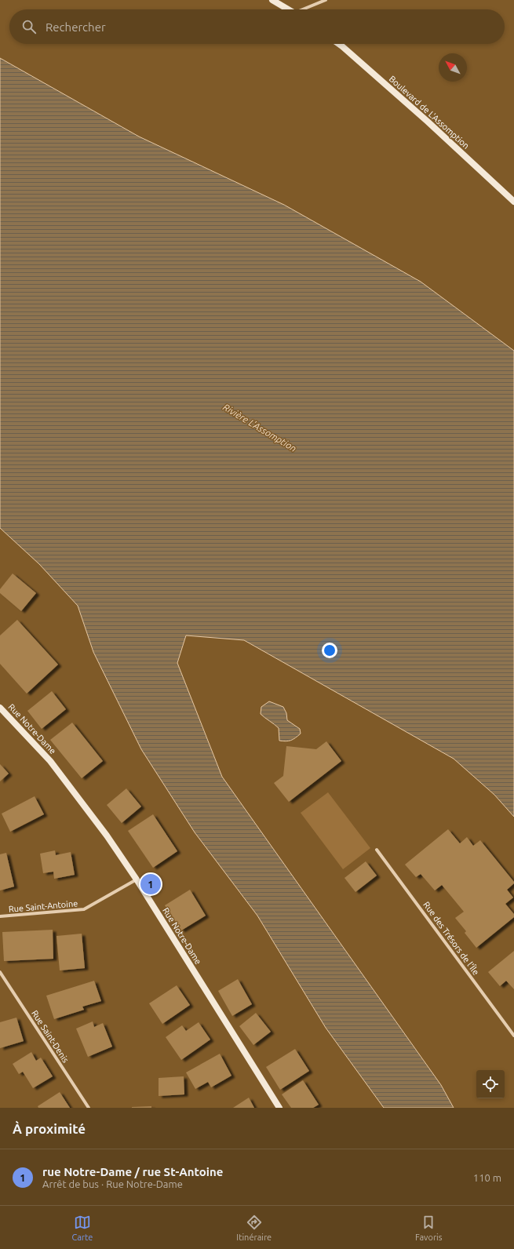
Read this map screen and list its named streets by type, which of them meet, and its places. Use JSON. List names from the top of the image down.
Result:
{
  "streets": {
    "main road": ["Boulevard de L'Assomption", "Rue Notre-Dame"],
    "street": ["Rue Saint-Antoine", "Rue des Trésors de l'Île", "Rue Saint-Denis"]
  },
  "crossings": [
    ["Rue Notre-Dame", "Rue Saint-Antoine"]
  ],
  "water": ["Rivière L'Assomption"],
  "north": "top left",
  "page": {
    "search": "Rechercher",
    "pins": "1",
    "heading": "À proximité",
    "list": [
      {
        "mark": "1",
        "name": "rue Notre-Dame / rue St-Antoine",
        "note": "Arrêt de bus · Rue Notre-Dame",
        "value": "110 m"
      }
    ],
    "nav": ["Carte", "Itinéraire", "Favoris"]
  }
}
